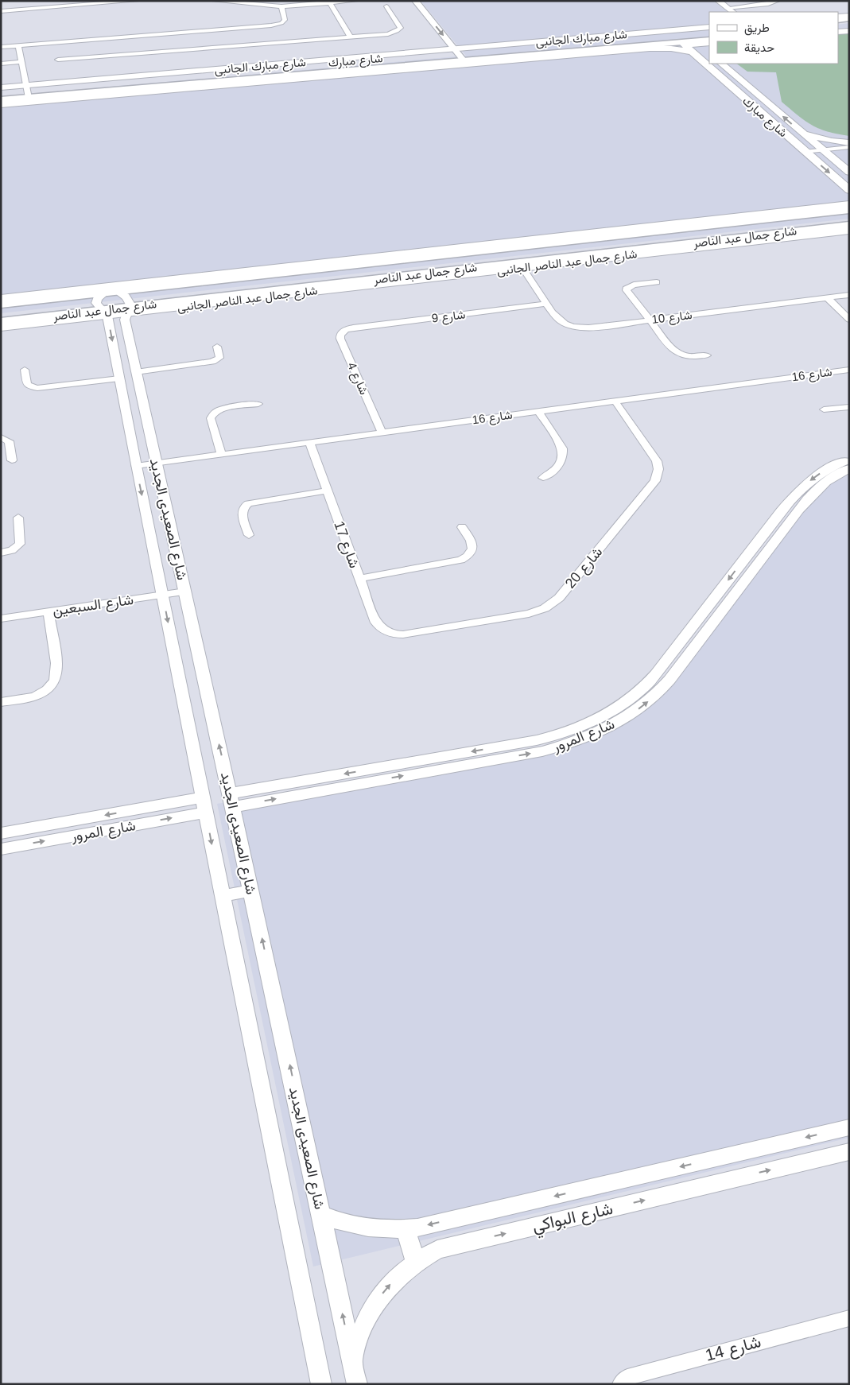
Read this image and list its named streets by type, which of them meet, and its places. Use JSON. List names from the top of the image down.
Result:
{
  "streets": {
    "main road": [
      "شارع مبارك الجانبى",
      "شارع مبارك",
      "شارع جمال عبد الناصر",
      "شارع جمال عبد الناصر الجانبى"
    ],
    "street": [
      "شارع 9",
      "شارع 10",
      "شارع 16",
      "شارع 4",
      "شارع الصعيدى الجديد",
      "شارع 17",
      "شارع 20",
      "شارع السبعين",
      "شارع المرور",
      "شارع البواكي",
      "شارع 14"
    ]
  },
  "crossings": [
    ["شارع مبارك الجانبى", "شارع مبارك"],
    ["شارع جمال عبد الناصر", "شارع جمال عبد الناصر الجانبى"],
    ["شارع جمال عبد الناصر", "شارع الصعيدى الجديد"],
    ["شارع جمال عبد الناصر الجانبى", "شارع 10"],
    ["شارع جمال عبد الناصر الجانبى", "شارع الصعيدى الجديد"],
    ["شارع 9", "شارع 10"],
    ["شارع 9", "شارع 4"],
    ["شارع 16", "شارع 4"],
    ["شارع 16", "شارع الصعيدى الجديد"],
    ["شارع 16", "شارع 17"],
    ["شارع 16", "شارع 20"],
    ["شارع الصعيدى الجديد", "شارع السبعين"],
    ["شارع الصعيدى الجديد", "شارع المرور"],
    ["شارع الصعيدى الجديد", "شارع البواكي"],
    ["شارع 17", "شارع 20"]
  ],
  "legend": ["طريق", "حديقة"]
}
